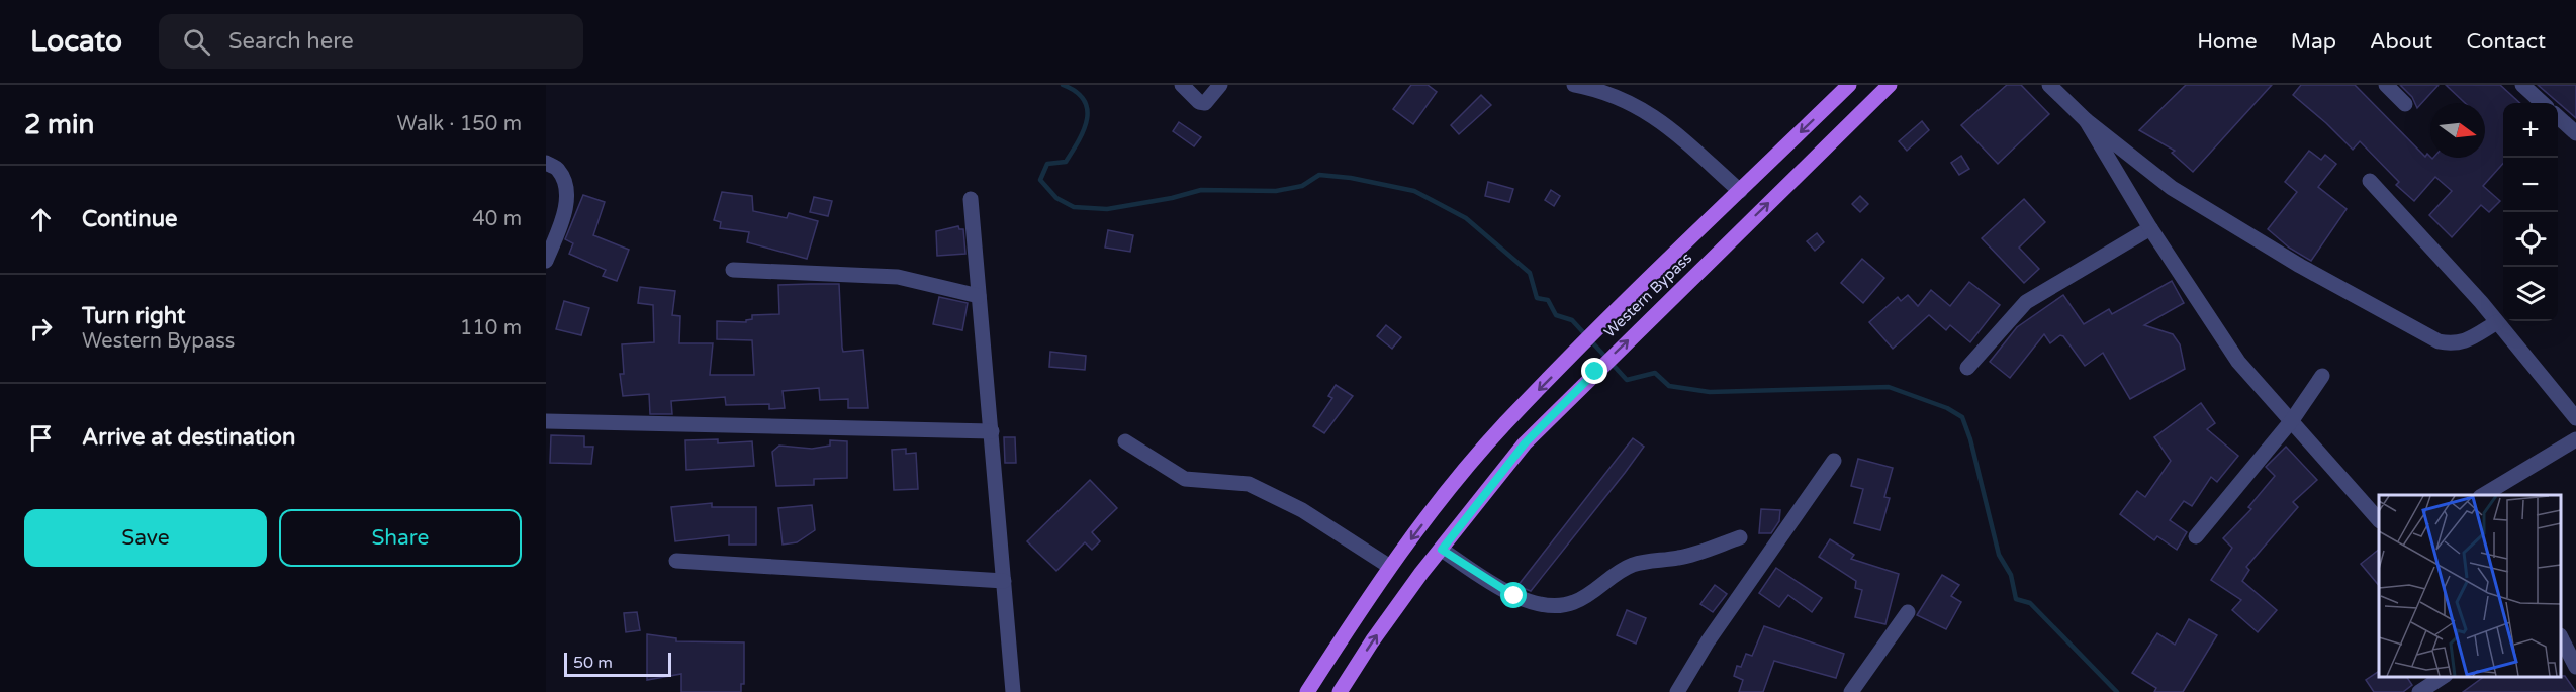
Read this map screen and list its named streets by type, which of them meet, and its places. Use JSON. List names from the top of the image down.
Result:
{
  "streets": {
    "main road": ["Western Bypass"]
  },
  "scale_bar": "50 m",
  "north": "right",
  "page": {
    "header": "Locato",
    "search": "Search here",
    "nav": [
      "Home",
      "Map",
      "About",
      "Contact"
    ],
    "heading": ["2 min", "Walk · 150 m"],
    "map_buttons": ["+", "−"],
    "list": [
      ["Continue", "40 m"],
      ["Turn right", "Western Bypass", "110 m"],
      "Arrive at destination"
    ],
    "buttons": ["Save", "Share"],
    "scale": "50 m"
  }
}
